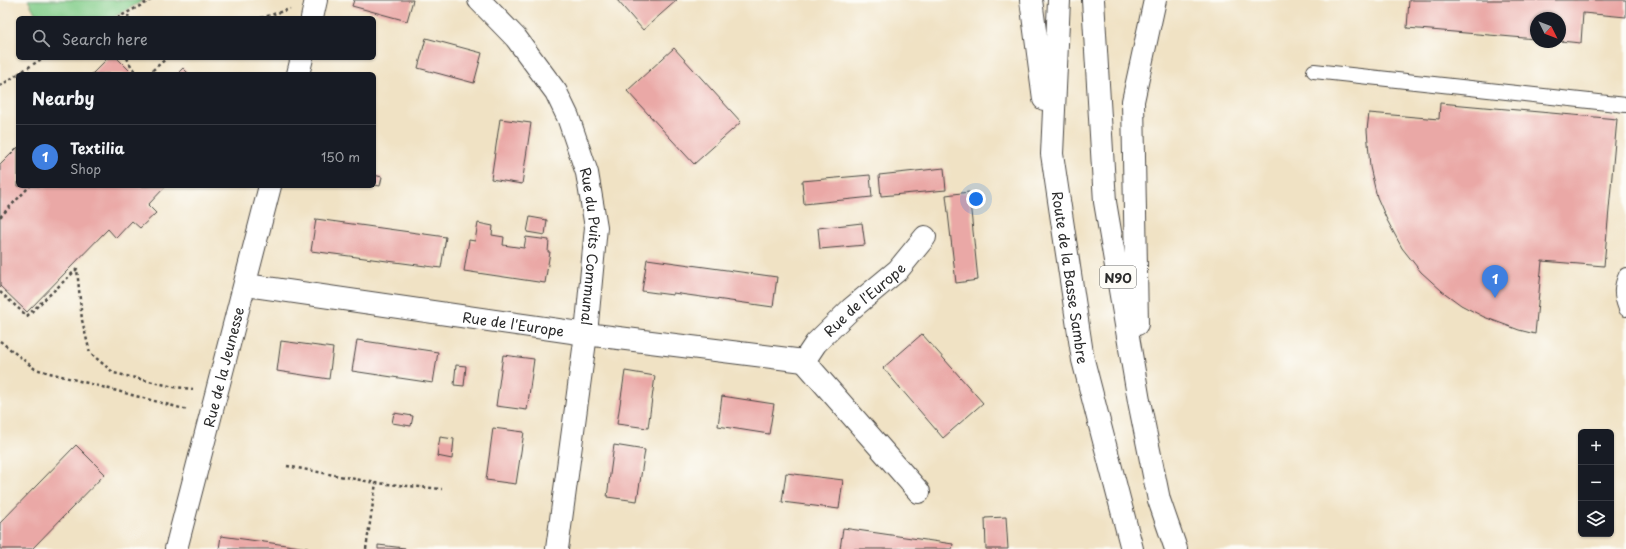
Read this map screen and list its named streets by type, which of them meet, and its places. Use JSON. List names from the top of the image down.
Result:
{
  "streets": {
    "main road": [
      "Rue du Puits Communal",
      "Route de la Basse Sambre",
      "N90",
      "Rue de l'Europe",
      "Rue de la Jeunesse"
    ]
  },
  "crossings": [
    ["Rue du Puits Communal", "Rue de l'Europe"],
    ["Rue de l'Europe", "Rue de la Jeunesse"]
  ],
  "north": "bottom right",
  "page": {
    "search": "Search here",
    "heading": "Nearby",
    "list": [
      {
        "mark": "1",
        "name": "Textilia",
        "note": "Shop",
        "value": "150 m"
      }
    ],
    "pins": "1",
    "map_buttons": ["+", "−"]
  }
}
